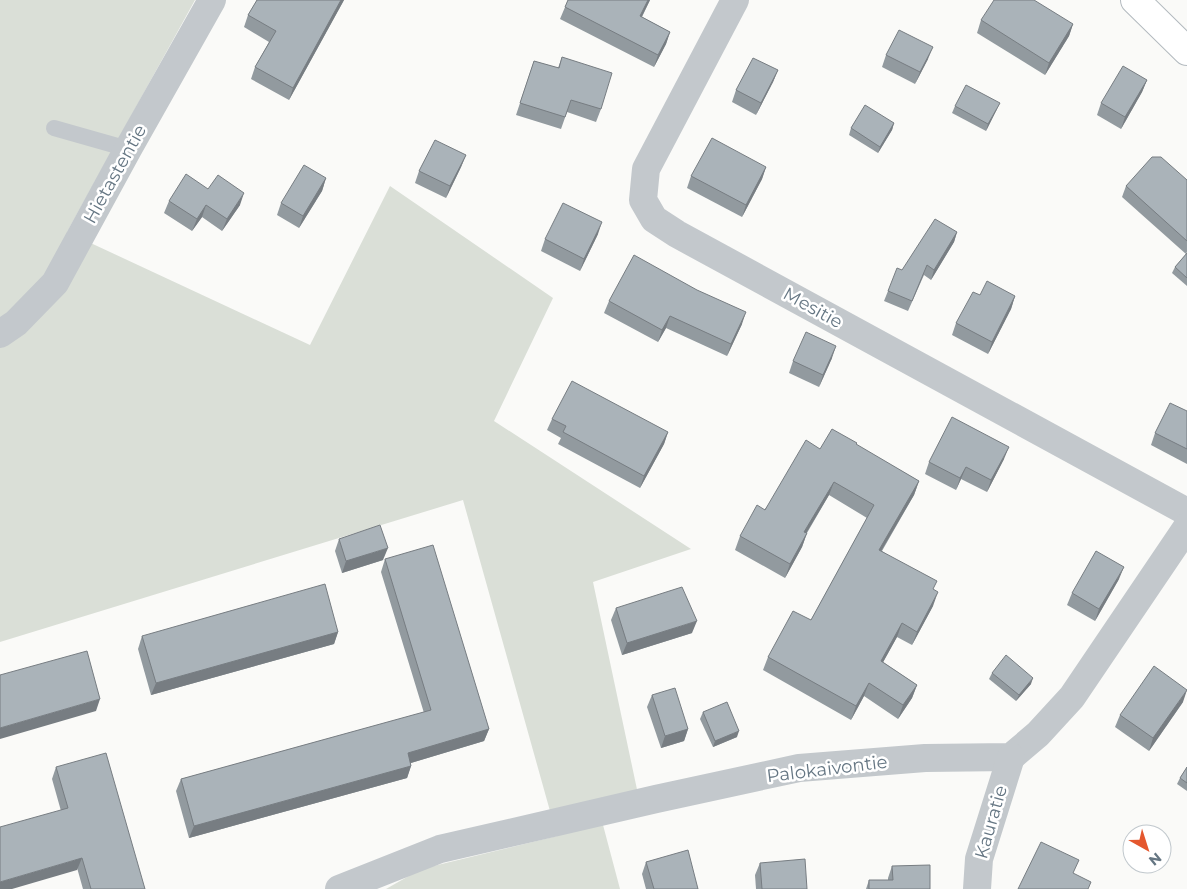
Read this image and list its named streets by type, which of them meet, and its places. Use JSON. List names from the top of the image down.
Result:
{
  "streets": {
    "street": [
      "Hietastentie",
      "Mesitie",
      "Palokaivontie",
      "Kauratie"
    ]
  },
  "crossings": [
    ["Palokaivontie", "Kauratie"]
  ],
  "north": "bottom right"
}
